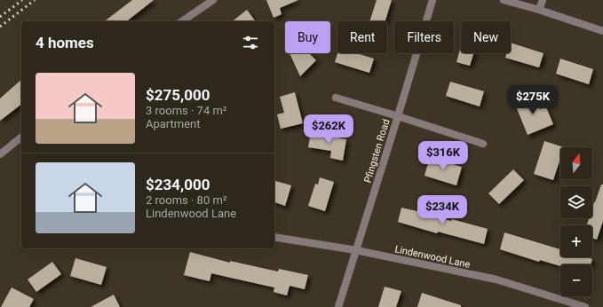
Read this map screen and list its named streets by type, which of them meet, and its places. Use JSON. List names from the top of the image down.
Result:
{
  "streets": {
    "street": ["Pfingsten Road", "Lindenwood Lane"]
  },
  "crossings": [
    ["Pfingsten Road", "Lindenwood Lane"]
  ],
  "north": "top",
  "page": {
    "chip": [
      "Buy",
      "Rent",
      "Filters",
      "New"
    ],
    "heading": "4 homes",
    "list": [
      {
        "name": "$275,000",
        "note": "3 rooms · 74 m² · Apartment"
      },
      {
        "name": "$234,000",
        "note": "2 rooms · 80 m² · Lindenwood Lane"
      }
    ],
    "price": [
      "$275K",
      "$262K",
      "$316K",
      "$234K"
    ],
    "map_buttons": ["+", "−"]
  }
}
